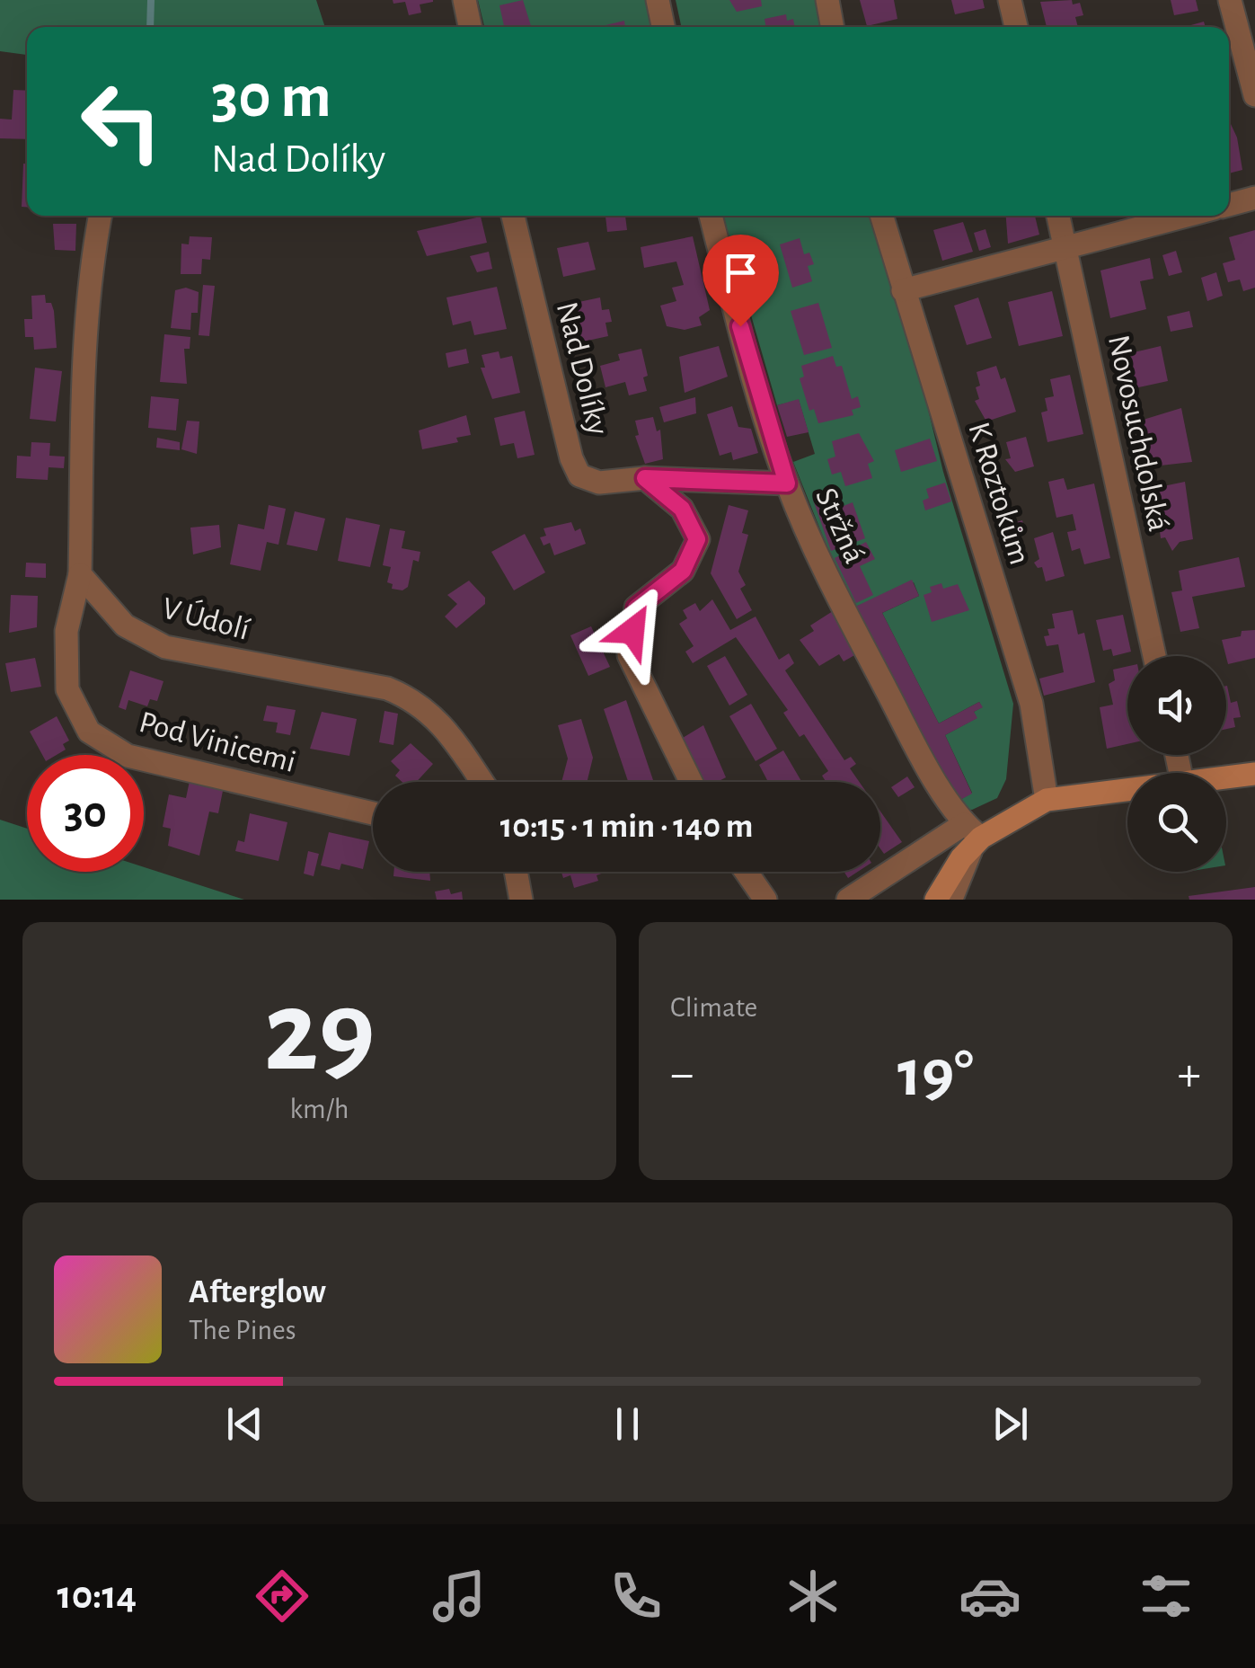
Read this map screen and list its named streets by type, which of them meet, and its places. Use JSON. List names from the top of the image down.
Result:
{
  "streets": {
    "street": [
      "Nad Dolíky",
      "Novosuchdolská",
      "K Roztokům",
      "Stržná",
      "V Údolí",
      "Pod Vinicemi"
    ]
  },
  "crossings": [
    ["Nad Dolíky", "Stržná"],
    ["V Údolí", "Pod Vinicemi"]
  ],
  "page": {
    "turn": ["30 m", "Nad Dolíky"],
    "limit": "30",
    "trip": "10:15 · 1 min · 140 m",
    "tile": [
      ["29", "km/h"],
      "Climate"
    ],
    "heat": ["−", "19°", "+"],
    "song": ["Afterglow", "The Pines"],
    "tabs": "10:14"
  }
}
